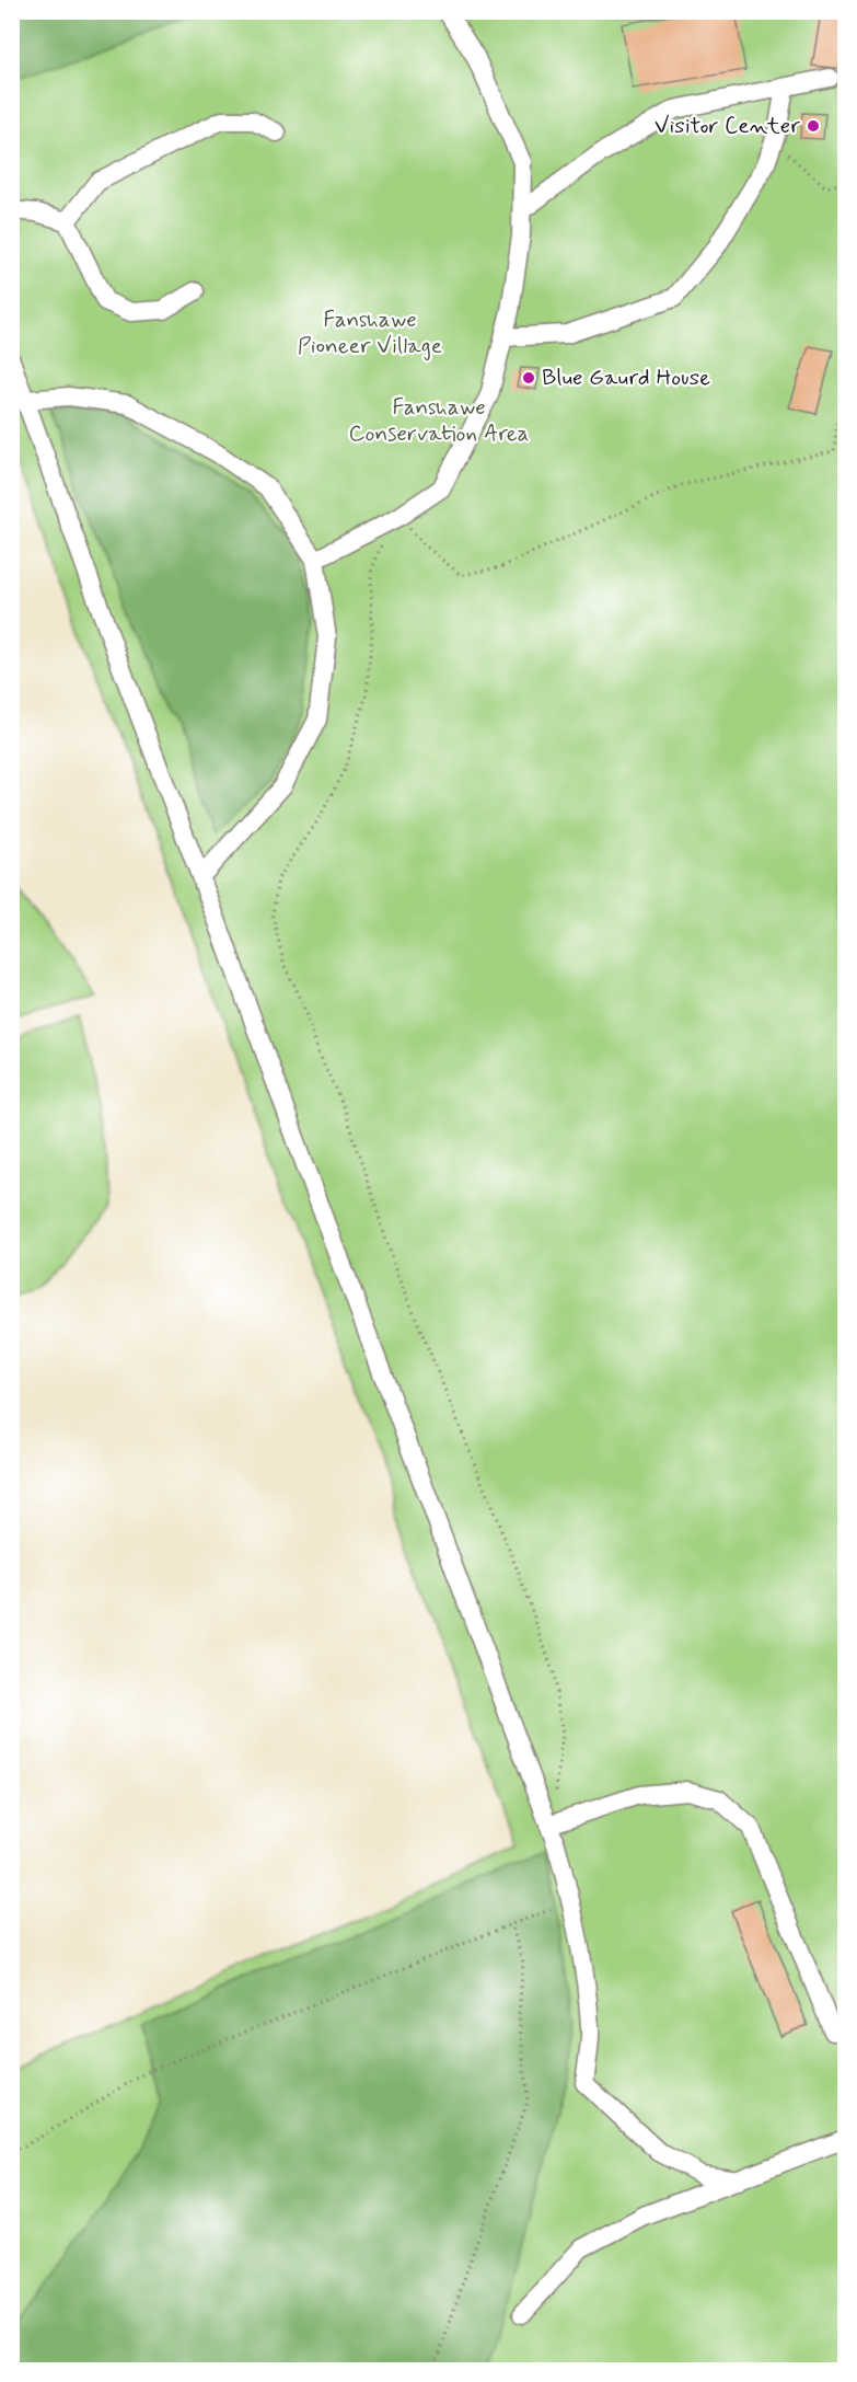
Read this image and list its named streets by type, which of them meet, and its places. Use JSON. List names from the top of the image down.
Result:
{
  "parks": ["Fanshawe Pioneer Village", "Fanshawe Conservation Area"],
  "places": ["Visitor Center", "Blue Gaurd House"]
}
